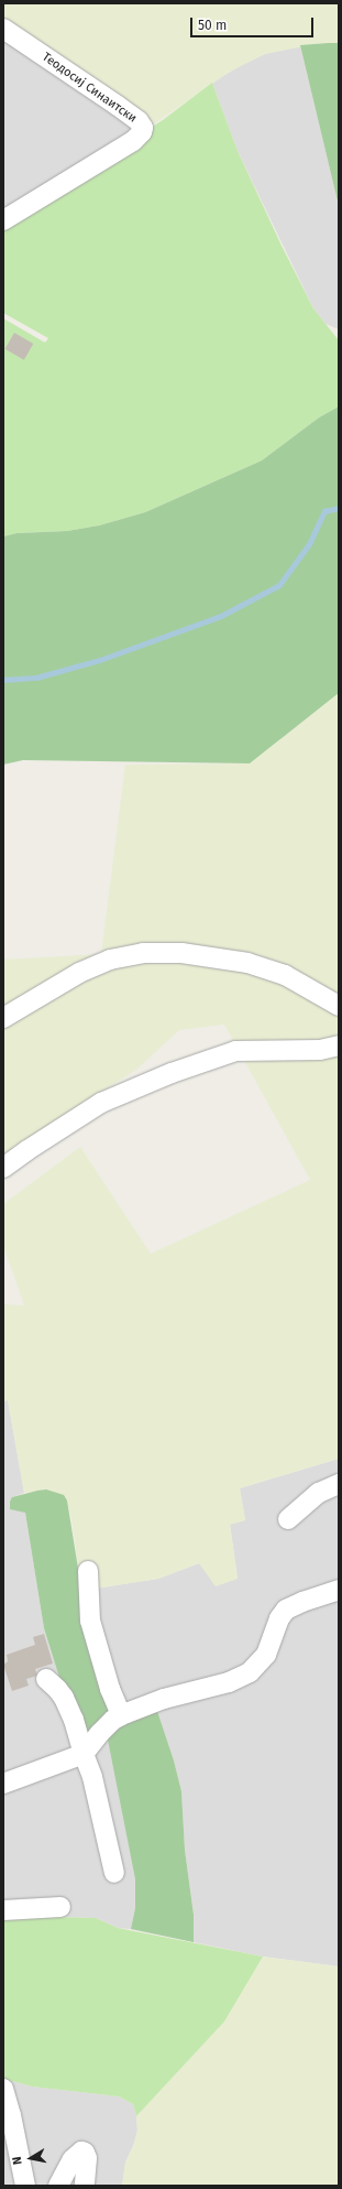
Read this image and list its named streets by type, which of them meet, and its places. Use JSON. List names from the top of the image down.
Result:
{
  "streets": {
    "street": ["Теодосиј Синаитски"]
  },
  "scale_bar": "50 m",
  "north": "left"
}
